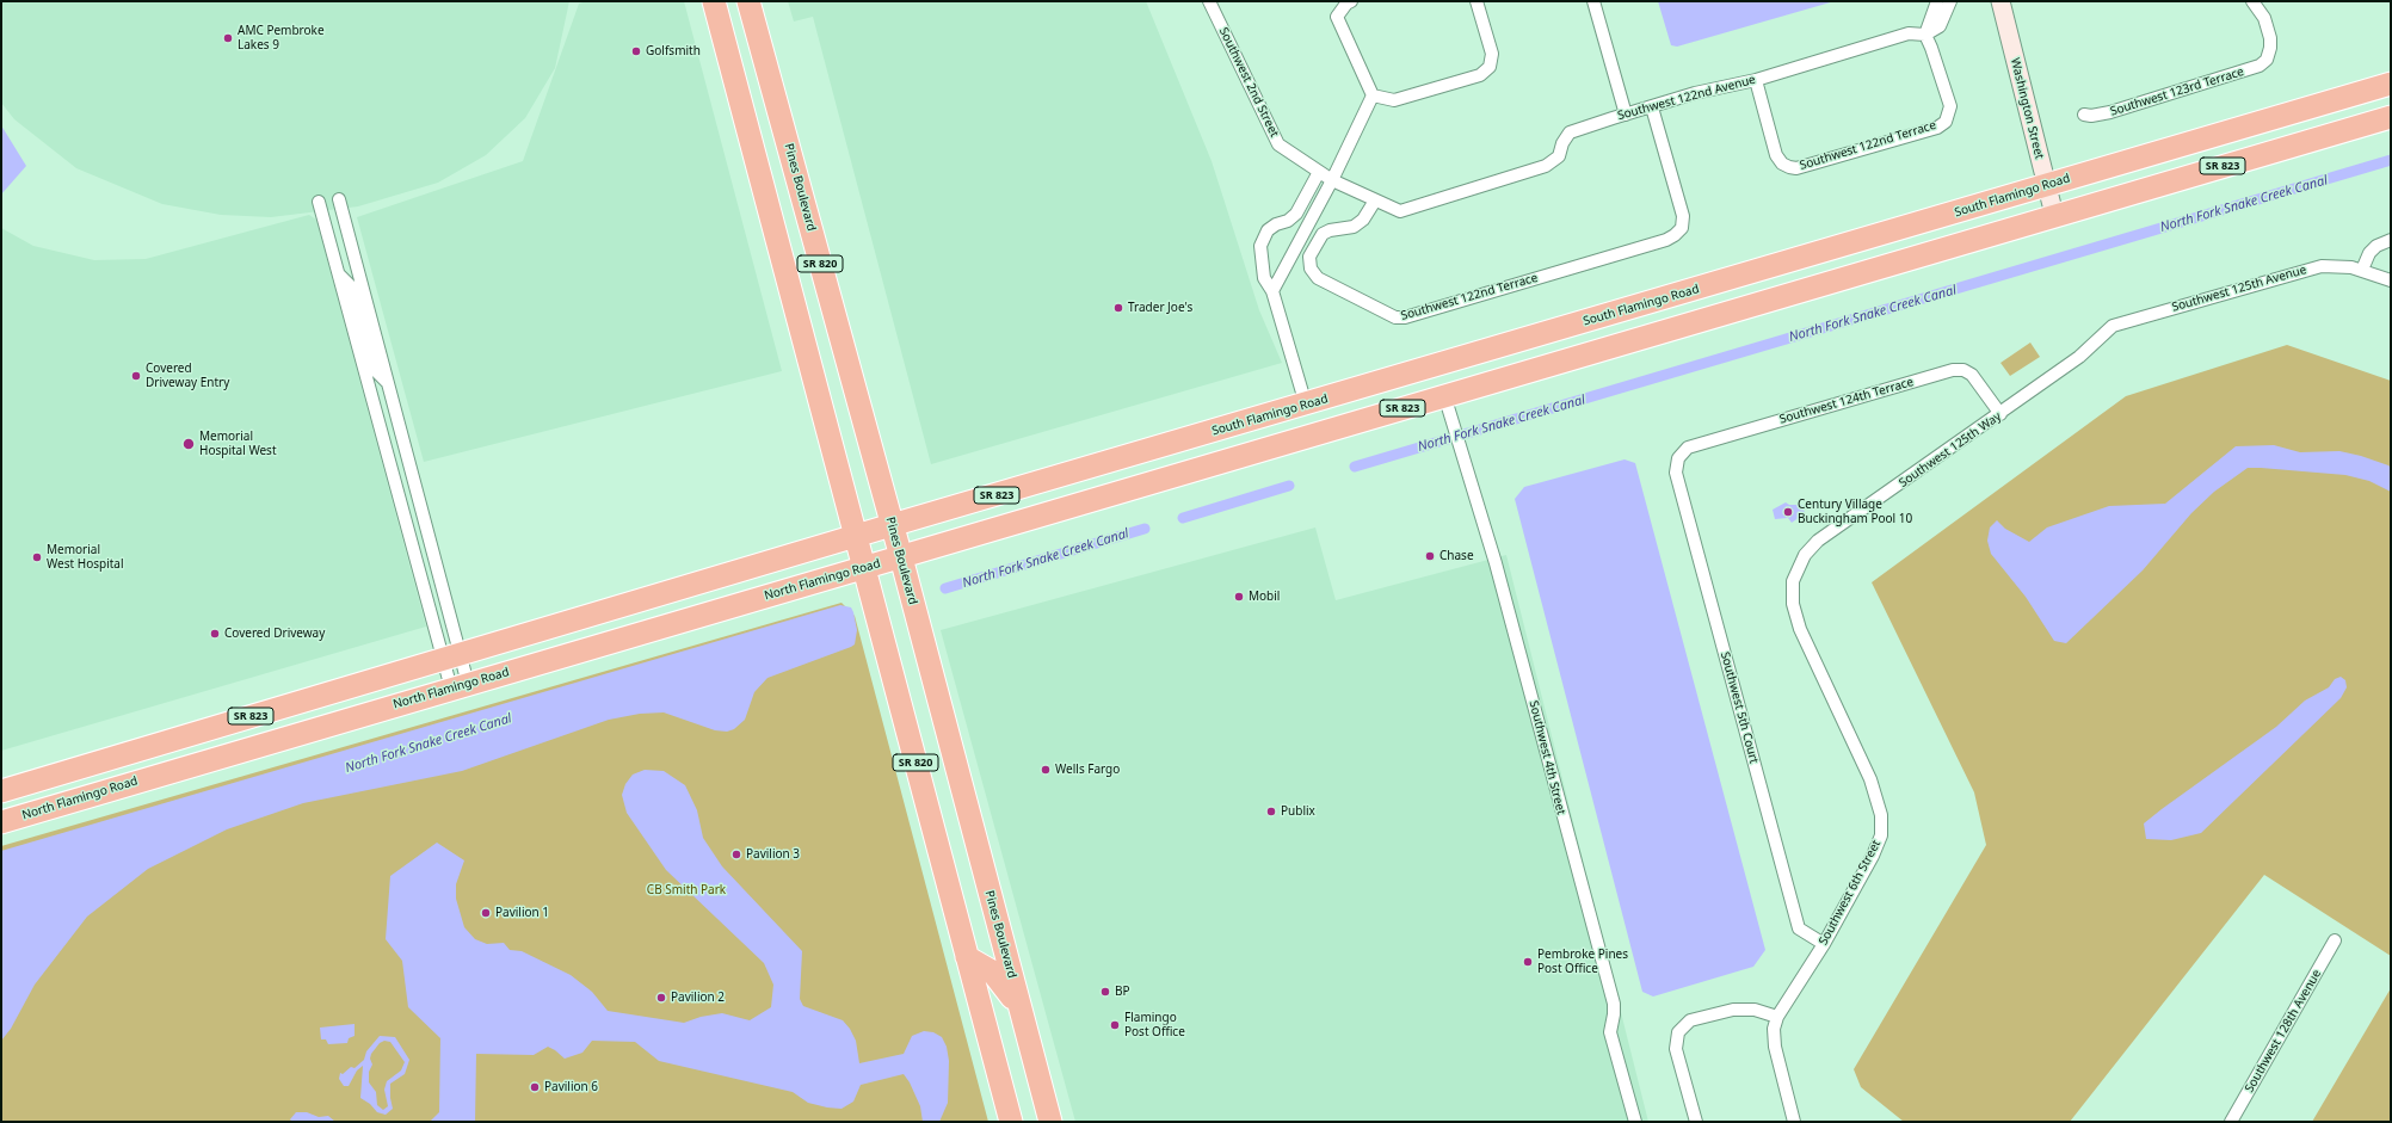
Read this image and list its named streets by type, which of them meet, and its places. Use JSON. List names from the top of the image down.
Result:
{
  "streets": {
    "highway": [
      "SR 823",
      "Pines Boulevard",
      "South Flamingo Road",
      "SR 820",
      "North Flamingo Road"
    ],
    "street": [
      "Southwest 2nd Street",
      "Southwest 123rd Terrace",
      "Southwest 122nd Avenue",
      "Washington Street",
      "Southwest 122nd Terrace",
      "Southwest 125th Avenue",
      "Southwest 124th Terrace",
      "Southwest 125th Way",
      "Southwest 5th Court",
      "Southwest 4th Street",
      "Southwest 6th Street",
      "Southwest 128th Avenue"
    ]
  },
  "crossings": [
    ["Southwest 2nd Street", "Southwest 122nd Avenue"],
    ["Southwest 122nd Avenue", "Southwest 122nd Terrace"],
    ["Washington Street", "SR 823"],
    ["Washington Street", "South Flamingo Road"],
    ["SR 823", "Pines Boulevard"],
    ["SR 823", "South Flamingo Road"],
    ["SR 823", "SR 820"],
    ["SR 823", "North Flamingo Road"],
    ["SR 823", "Southwest 4th Street"],
    ["Pines Boulevard", "South Flamingo Road"],
    ["Pines Boulevard", "North Flamingo Road"],
    ["SR 820", "North Flamingo Road"],
    ["Southwest 125th Avenue", "Southwest 125th Way"],
    ["Southwest 124th Terrace", "Southwest 125th Way"],
    ["Southwest 124th Terrace", "Southwest 5th Court"],
    ["Southwest 125th Way", "Southwest 6th Street"],
    ["Southwest 5th Court", "Southwest 6th Street"]
  ],
  "water": ["North Fork Snake Creek Canal"],
  "parks": ["CB Smith Park"],
  "places": [
    "AMC Pembroke Lakes 9",
    "Golfsmith",
    "Trader Joe's",
    "Covered Driveway Entry",
    "Memorial Hospital West",
    "Century Village Buckingham Pool 10",
    "Chase",
    "Memorial West Hospital",
    "Mobil",
    "Covered Driveway",
    "Wells Fargo",
    "Publix",
    "Pavilion 3",
    "Pavilion 1",
    "Pembroke Pines Post Office",
    "BP",
    "Pavilion 2",
    "Flamingo Post Office",
    "Pavilion 6"
  ]
}
